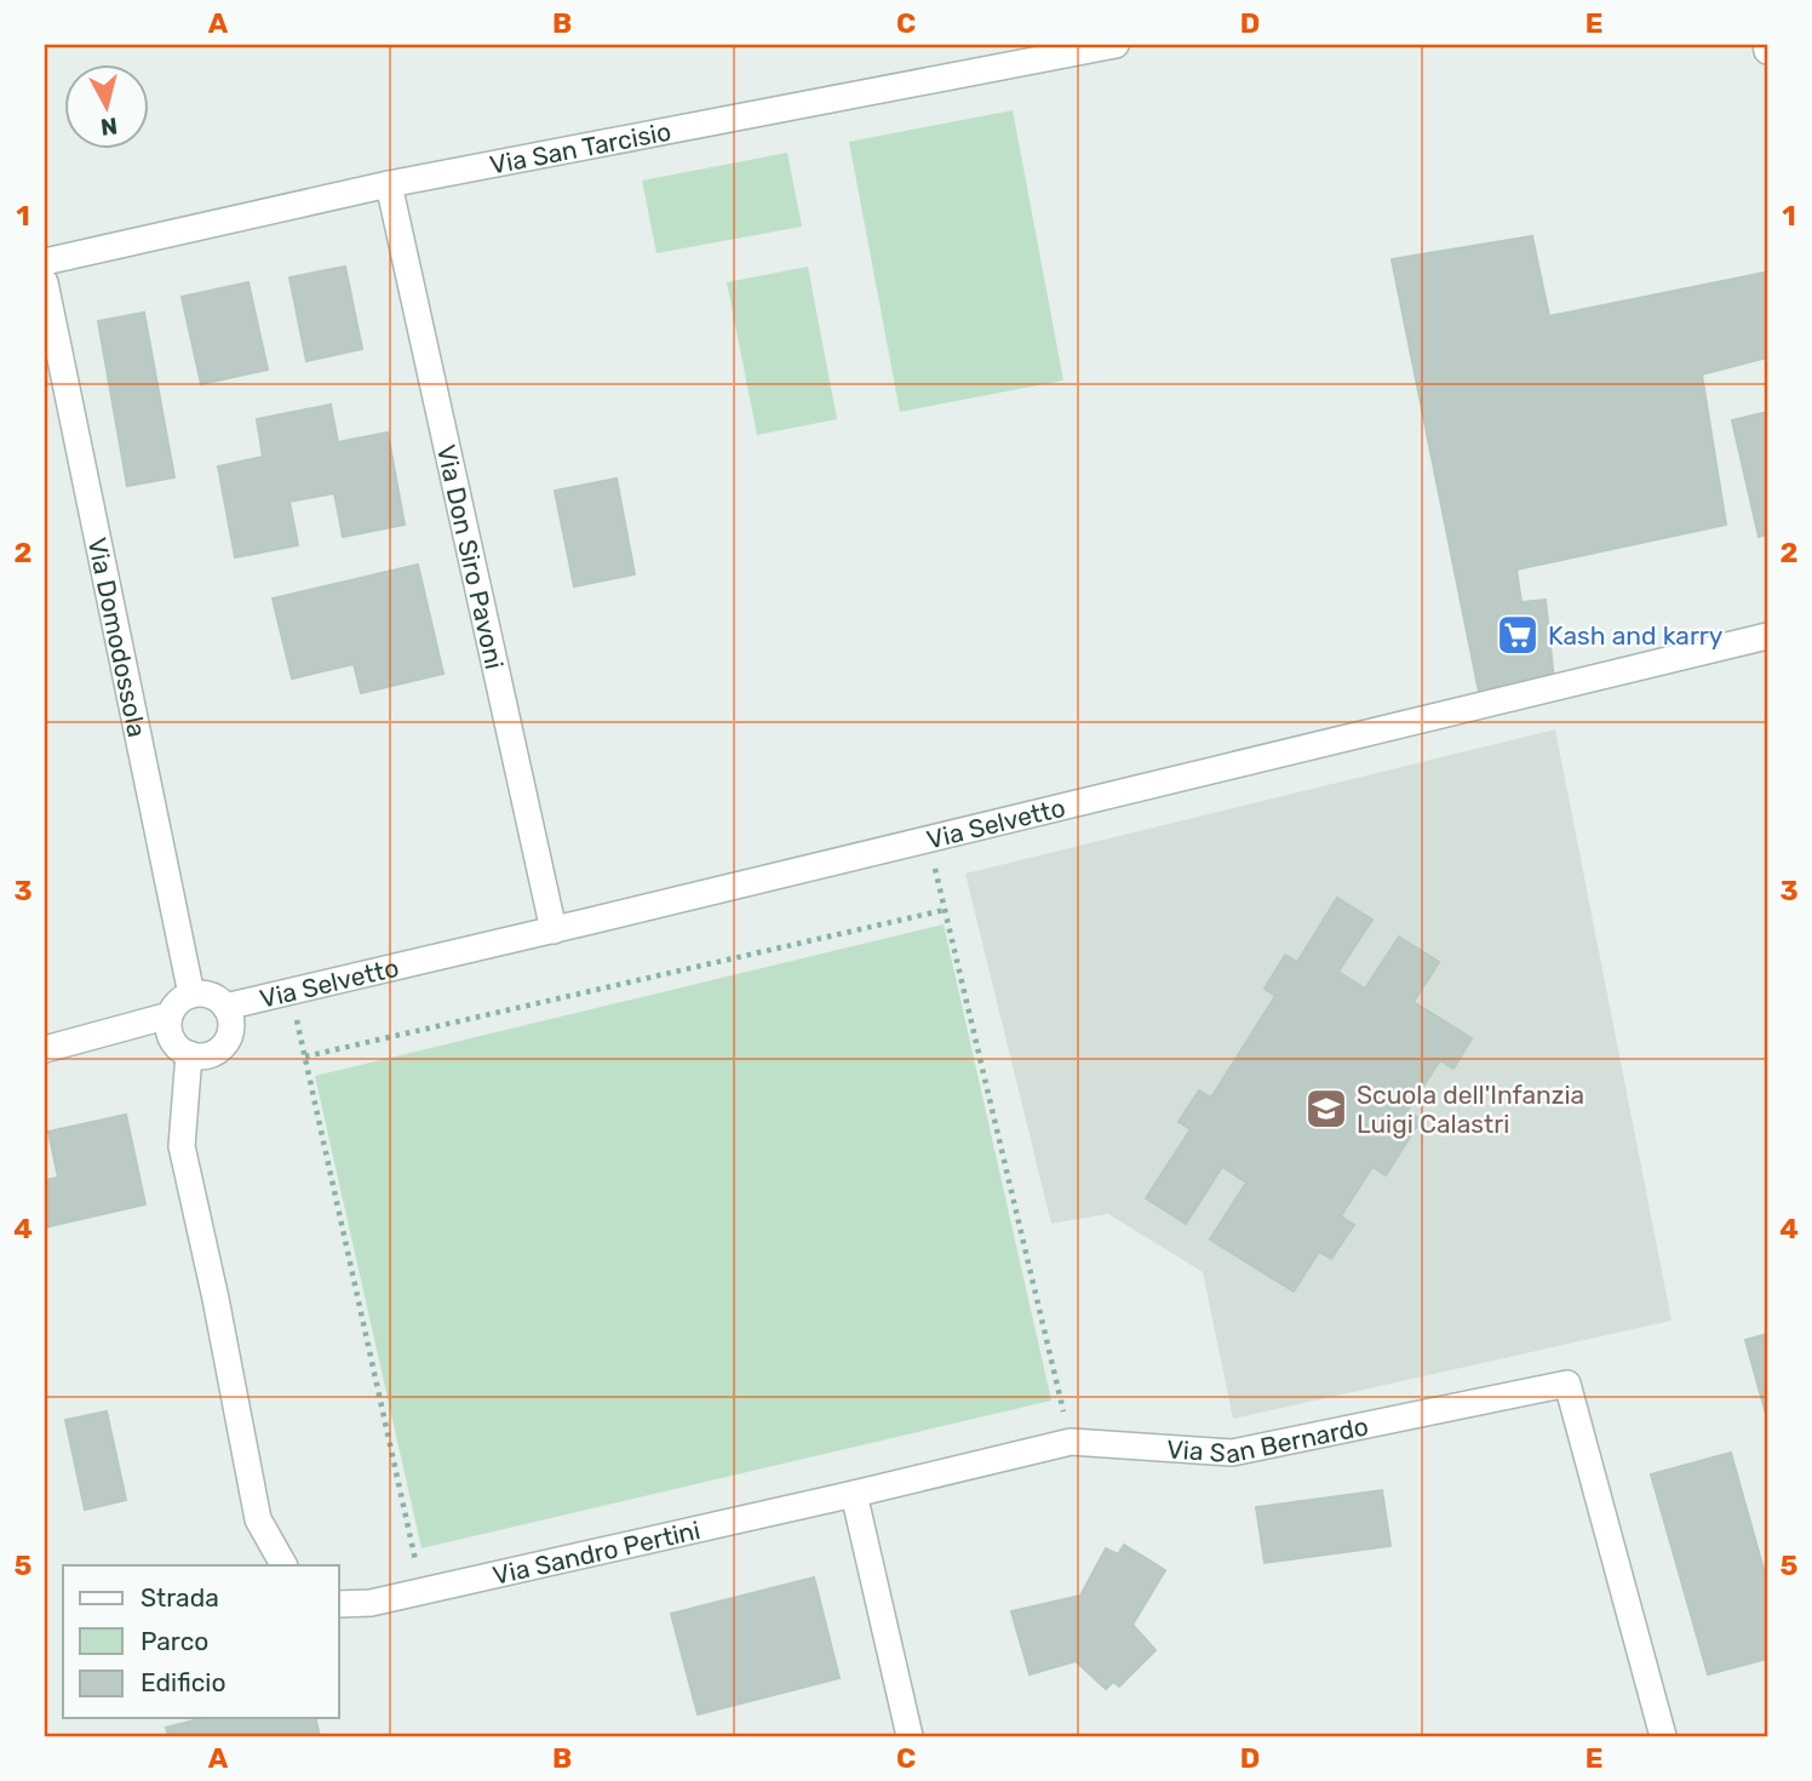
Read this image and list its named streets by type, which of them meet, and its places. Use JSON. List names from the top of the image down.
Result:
{
  "streets": {
    "street": [
      "Via San Tarcisio",
      "Via Don Siro Pavoni",
      "Via Domodossola",
      "Via Selvetto",
      "Via San Bernardo",
      "Via Sandro Pertini"
    ]
  },
  "crossings": [
    ["Via San Tarcisio", "Via Don Siro Pavoni"],
    ["Via Don Siro Pavoni", "Via Selvetto"],
    ["Via Domodossola", "Via Selvetto"],
    ["Via San Bernardo", "Via Sandro Pertini"]
  ],
  "places": {
    "supermarket": ["Kash and karry"],
    "school or university": ["Scuola dell'Infanzia Luigi Calastri"]
  },
  "legend": ["Strada", "Parco", "Edificio"],
  "north": "bottom",
  "grid": {
    "columns": [
      "A",
      "B",
      "C",
      "D",
      "E"
    ],
    "rows": [
      "1",
      "2",
      "3",
      "4",
      "5"
    ]
  }
}
